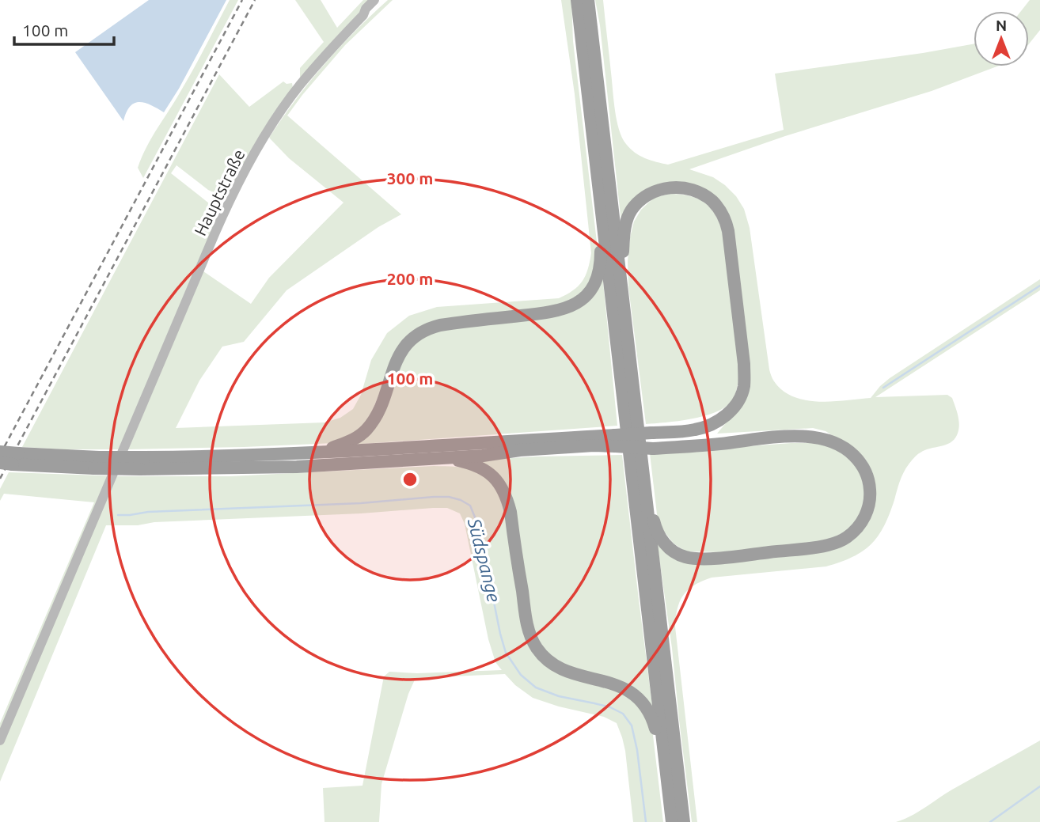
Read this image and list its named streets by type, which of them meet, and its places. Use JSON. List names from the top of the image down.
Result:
{
  "streets": {
    "main road": ["Hauptstraße"]
  },
  "water": ["Südspange"],
  "scale_bar": "100 m",
  "north": "top",
  "rings": ["300 m", "200 m", "100 m"]
}
